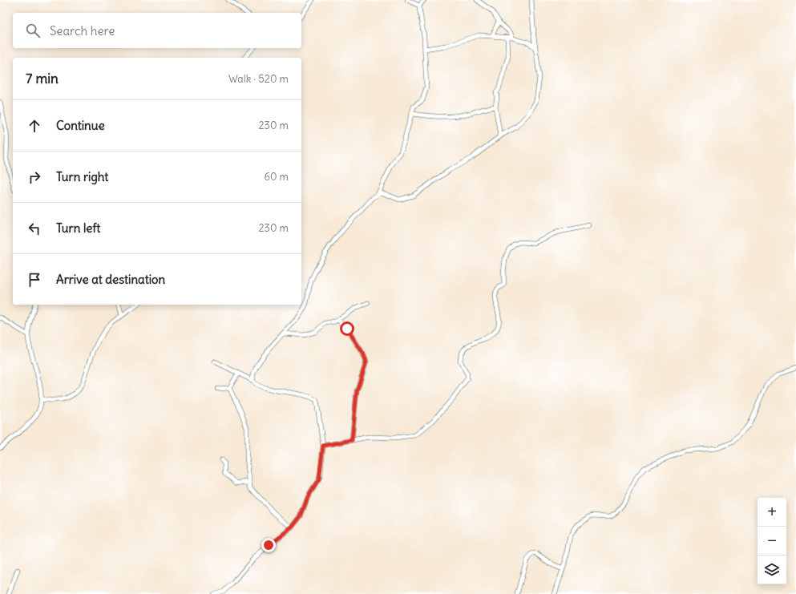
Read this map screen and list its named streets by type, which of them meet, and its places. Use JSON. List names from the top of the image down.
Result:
{
  "page": {
    "search": "Search here",
    "heading": ["7 min", "Walk · 520 m"],
    "list": [
      ["Continue", "230 m"],
      ["Turn right", "60 m"],
      ["Turn left", "230 m"],
      "Arrive at destination"
    ],
    "map_buttons": ["+", "−"]
  }
}
